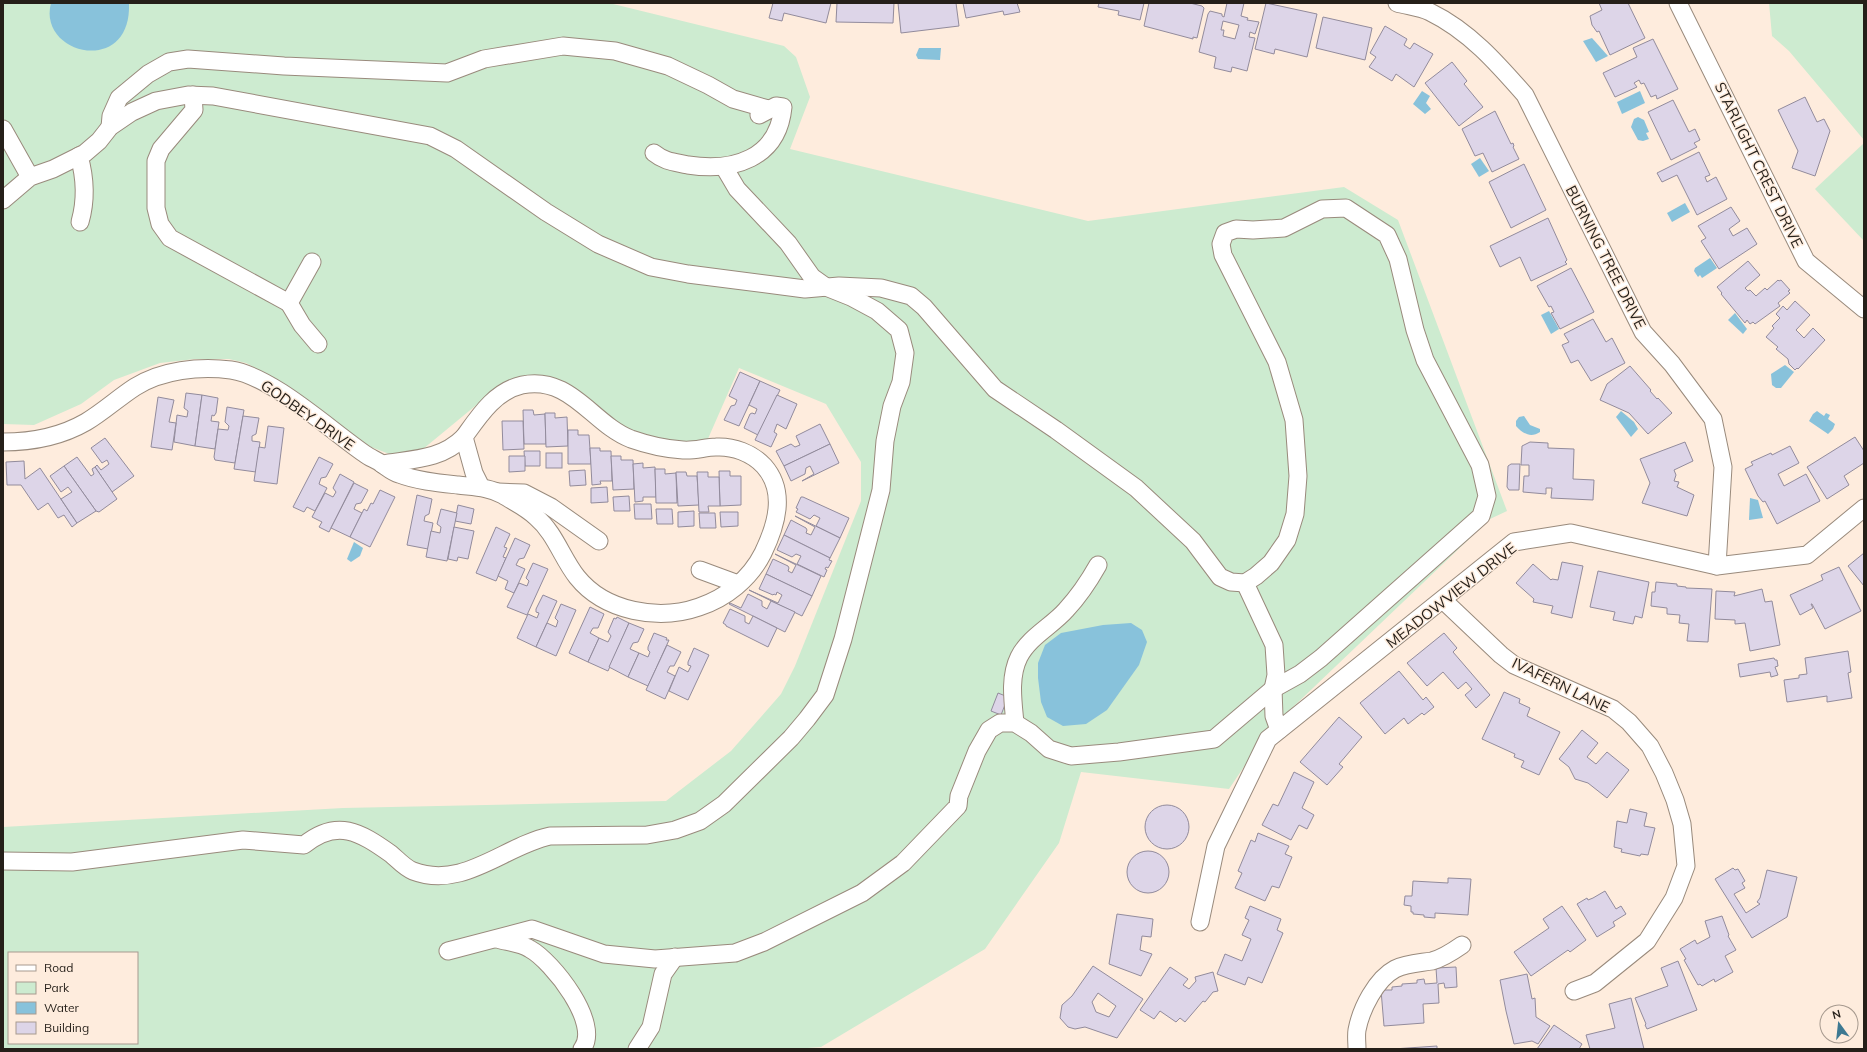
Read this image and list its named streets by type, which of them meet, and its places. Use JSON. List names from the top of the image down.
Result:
{
  "streets": {
    "street": [
      "STARLIGHT CREST DRIVE",
      "BURNING TREE DRIVE",
      "GODBEY DRIVE",
      "MEADOWVIEW DRIVE",
      "IVAFERN LANE"
    ]
  },
  "crossings": [
    ["BURNING TREE DRIVE", "MEADOWVIEW DRIVE"],
    ["MEADOWVIEW DRIVE", "IVAFERN LANE"]
  ],
  "legend": [
    "Road",
    "Park",
    "Water",
    "Building"
  ],
  "north": "top"
}
